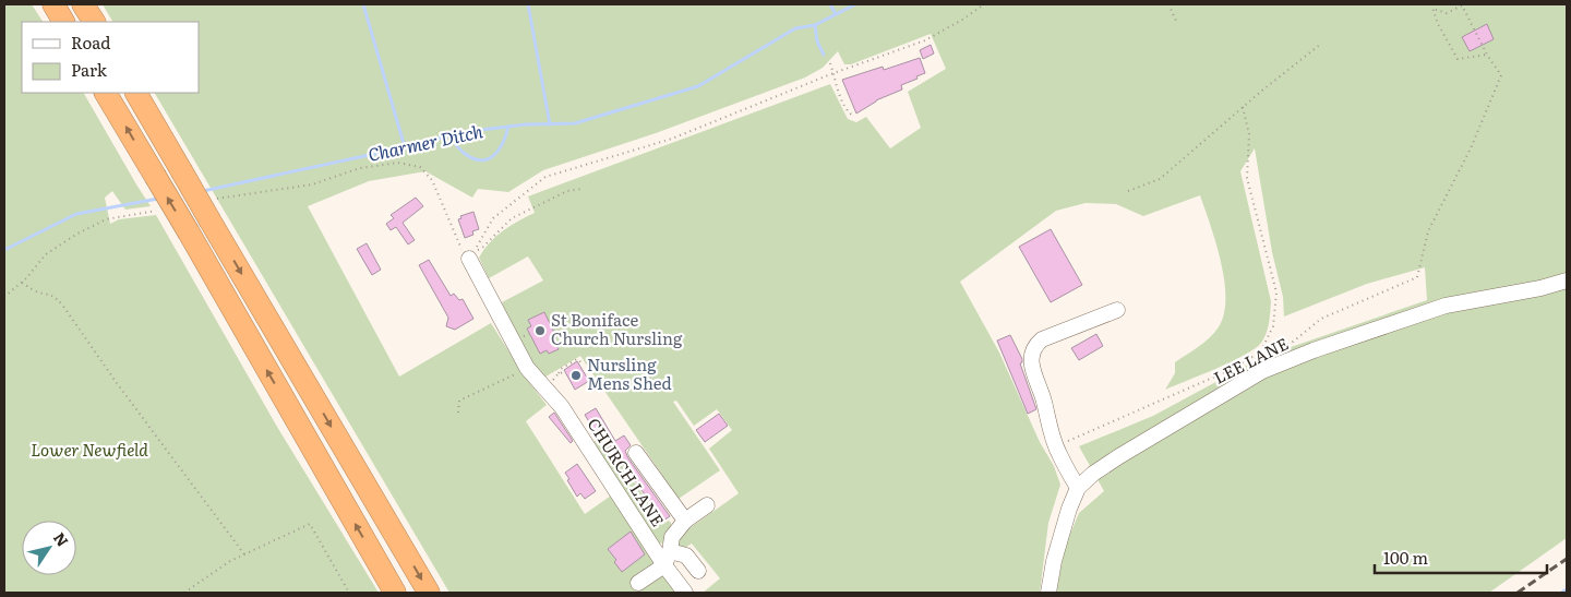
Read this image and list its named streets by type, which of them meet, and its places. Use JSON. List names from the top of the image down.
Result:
{
  "streets": {
    "street": ["LEE LANE", "CHURCH LANE"]
  },
  "water": ["Charmer Ditch"],
  "parks": ["Lower Newfield"],
  "places": ["St Boniface Church Nursling", "Nursling Mens Shed"],
  "legend": ["Road", "Park"],
  "scale_bar": "100 m",
  "north": "top right"
}
